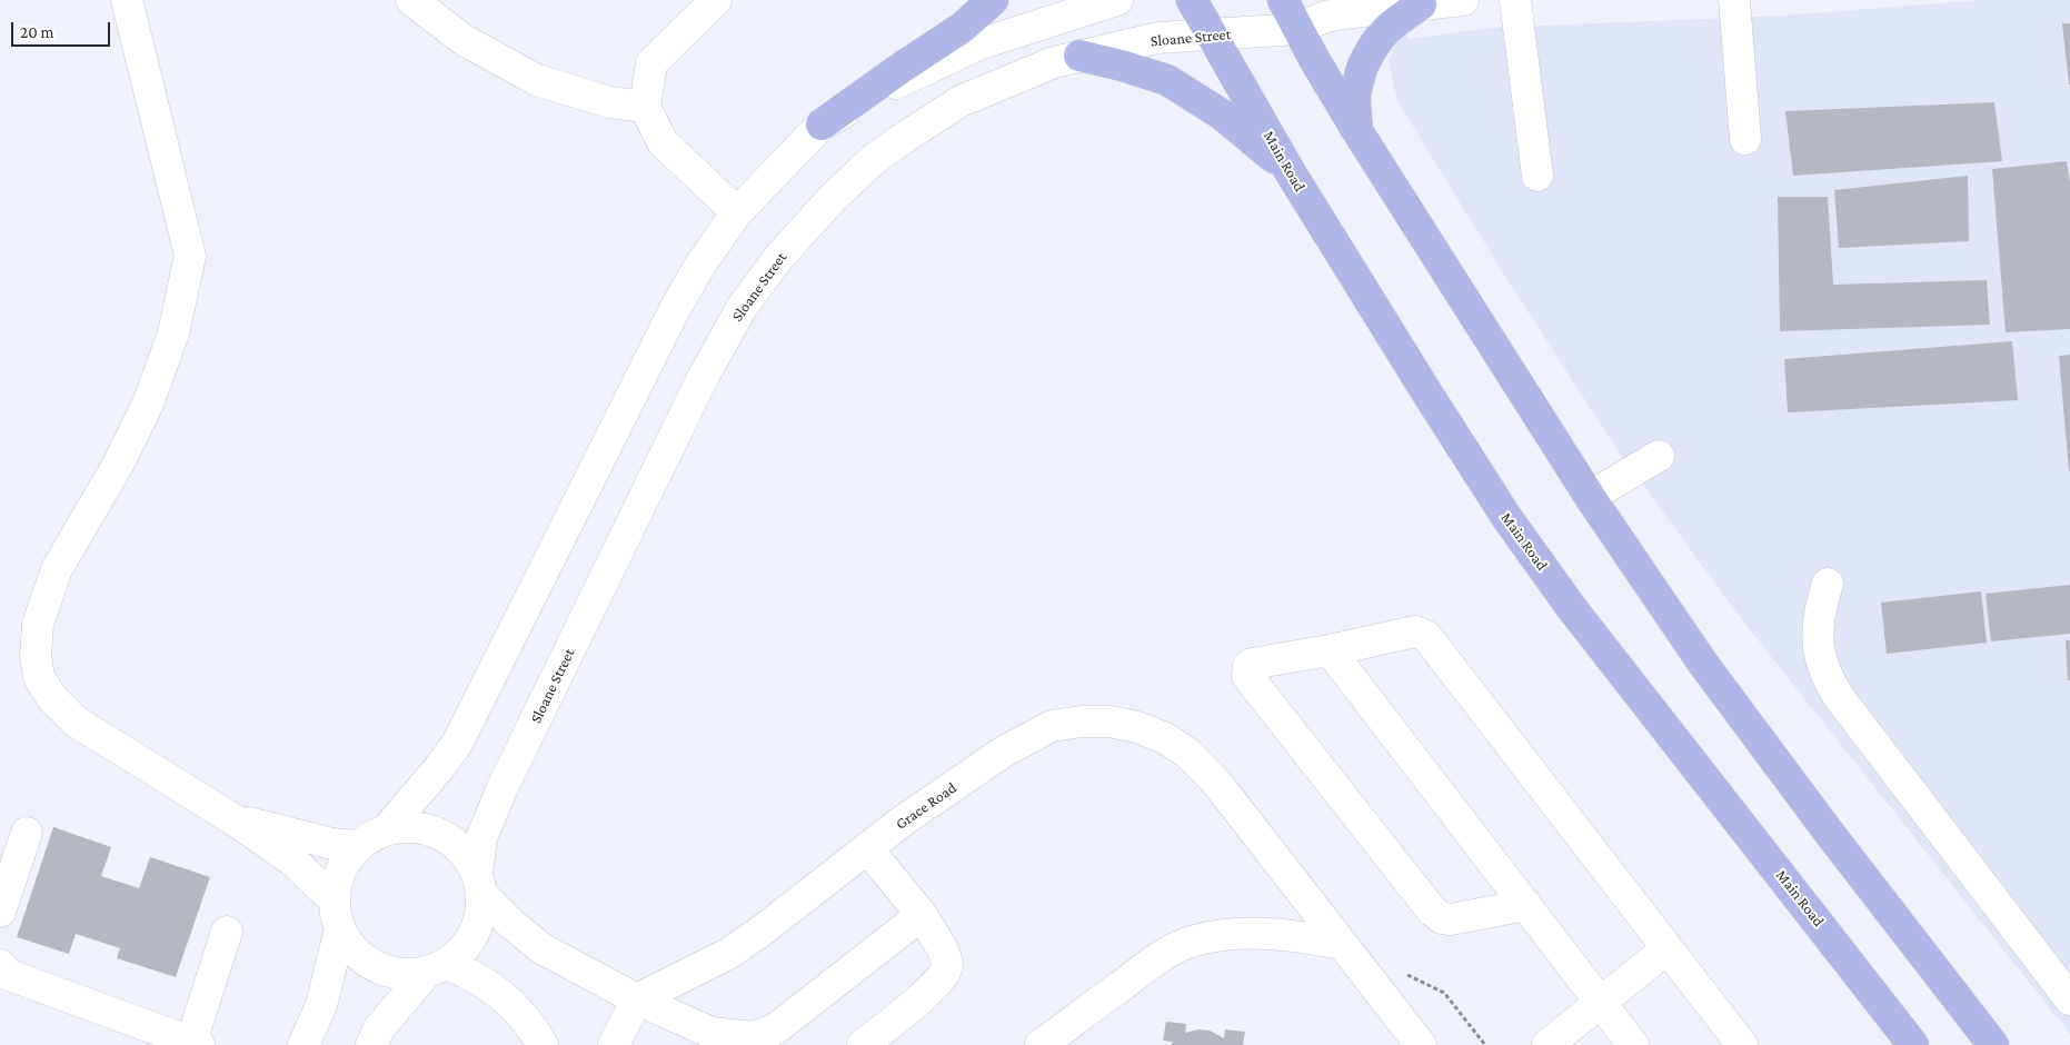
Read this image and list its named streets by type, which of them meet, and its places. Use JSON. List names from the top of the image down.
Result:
{
  "streets": {
    "main road": ["Main Road"],
    "street": ["Sloane Street", "Grace Road"]
  },
  "crossings": [
    ["Sloane Street", "Main Road"]
  ],
  "scale_bar": "20 m"
}
